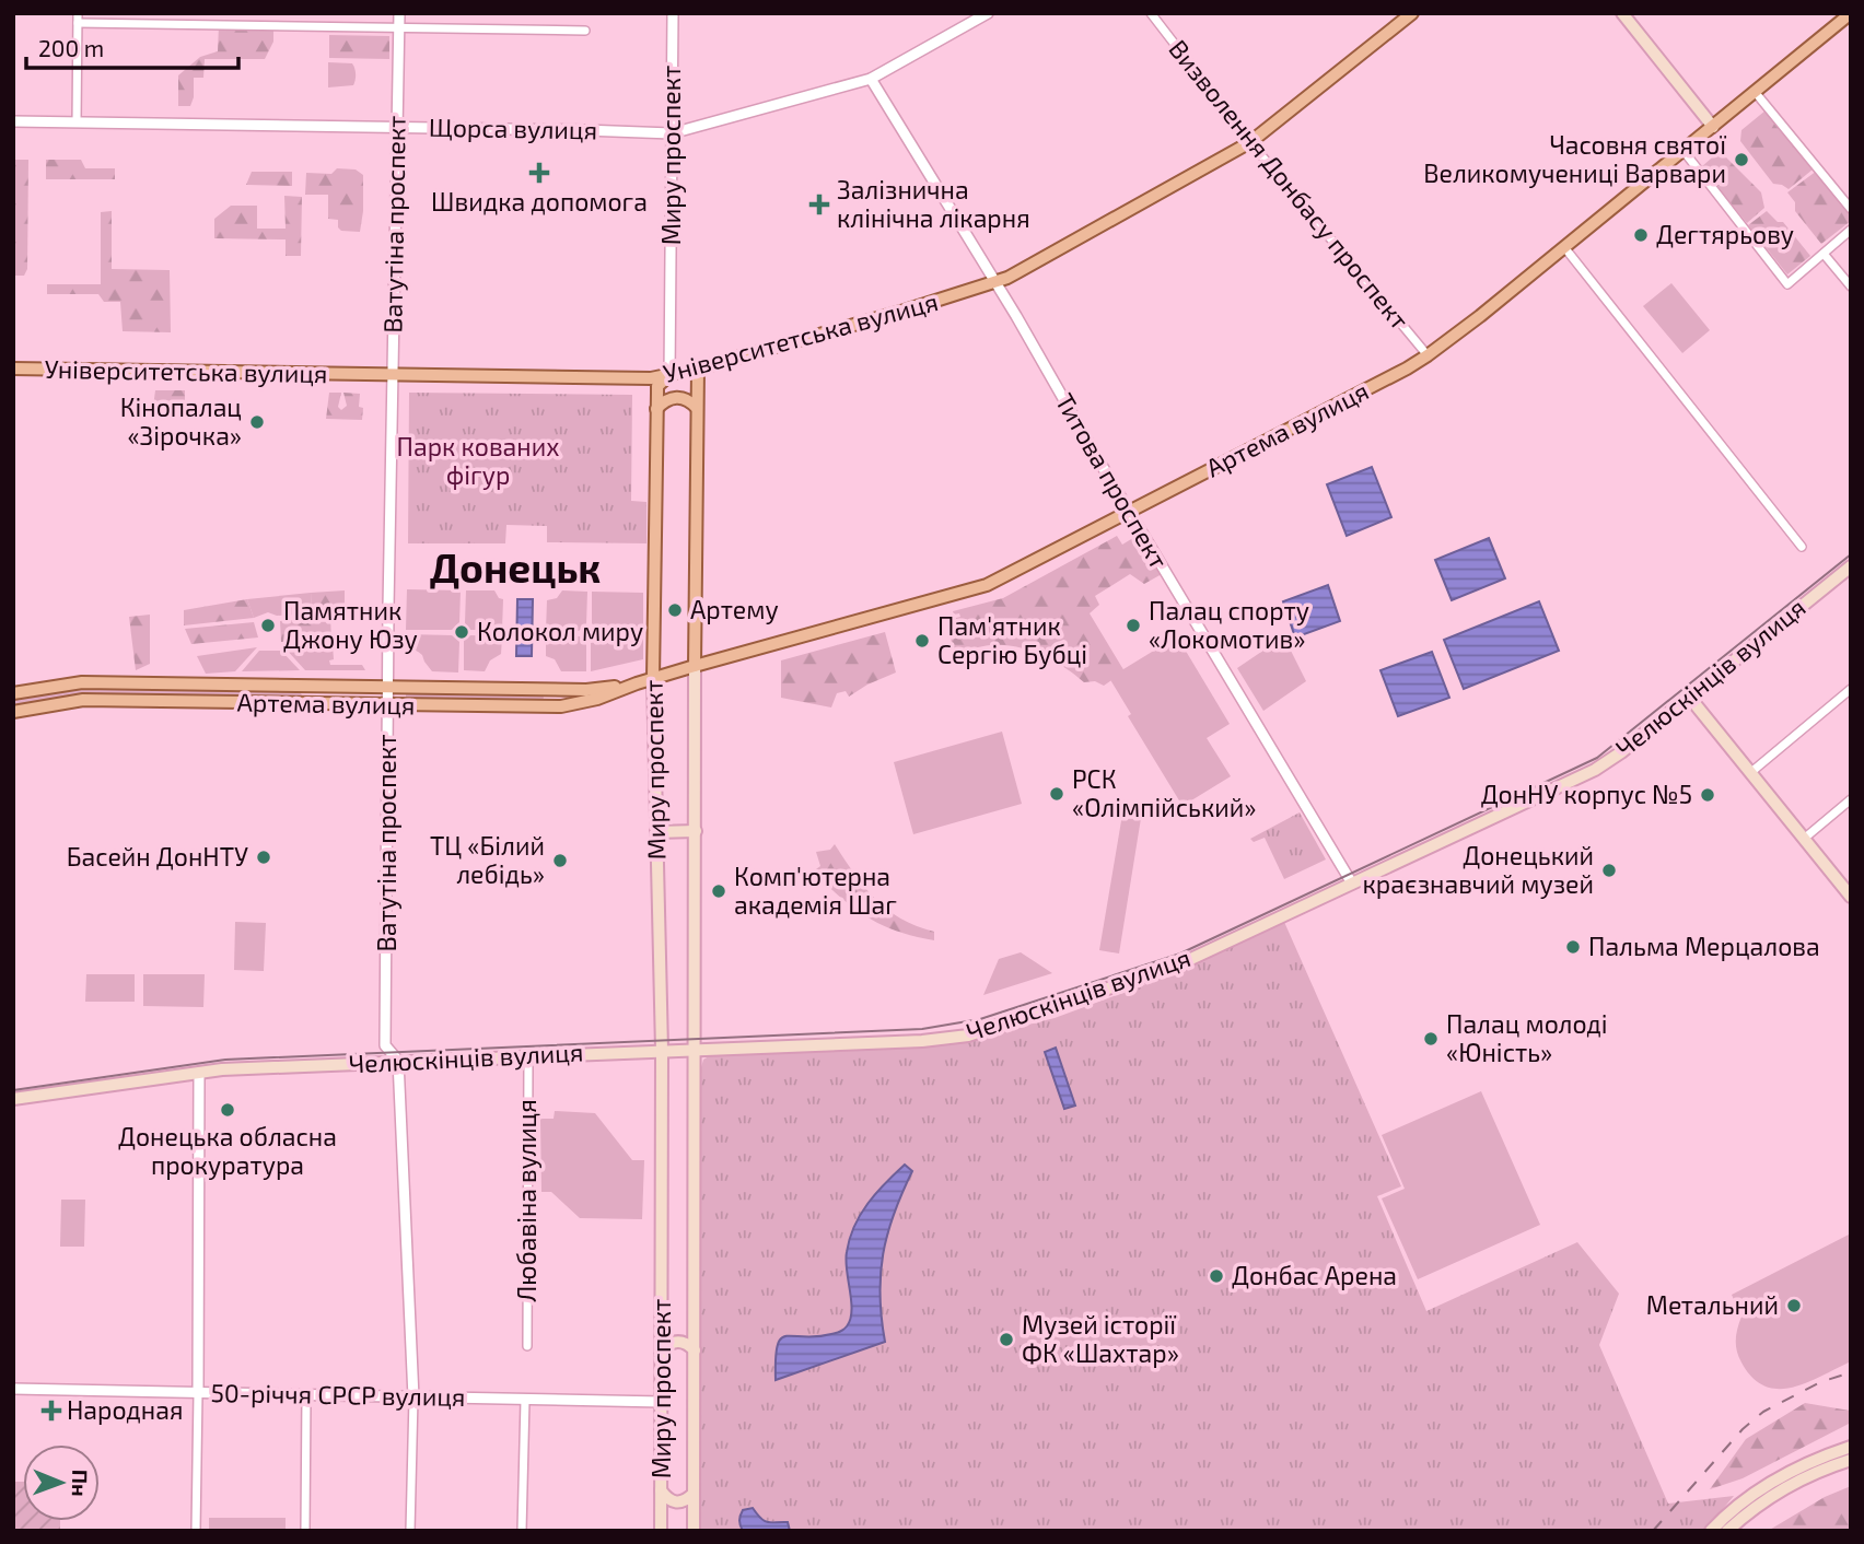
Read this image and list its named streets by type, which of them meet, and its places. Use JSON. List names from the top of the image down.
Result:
{
  "streets": {
    "main road": [
      "Миру проспект",
      "Університетська вулиця",
      "Артема вулиця",
      "Челюскінців вулиця"
    ],
    "street": [
      "Щорса вулиця",
      "Визволення Донбасу проспект",
      "Ватутіна проспект",
      "Титова проспект",
      "Любавіна вулиця",
      "50-річчя СРСР вулиця"
    ]
  },
  "crossings": [
    ["Щорса вулиця", "Миру проспект"],
    ["Щорса вулиця", "Ватутіна проспект"],
    ["Щорса вулиця", "Титова проспект"],
    ["Миру проспект", "Університетська вулиця"],
    ["Миру проспект", "Артема вулиця"],
    ["Миру проспект", "Челюскінців вулиця"],
    ["Миру проспект", "50-річчя СРСР вулиця"],
    ["Визволення Донбасу проспект", "Університетська вулиця"],
    ["Визволення Донбасу проспект", "Артема вулиця"],
    ["Ватутіна проспект", "Університетська вулиця"],
    ["Ватутіна проспект", "Артема вулиця"],
    ["Ватутіна проспект", "Челюскінців вулиця"],
    ["Ватутіна проспект", "50-річчя СРСР вулиця"],
    ["Університетська вулиця", "Титова проспект"],
    ["Артема вулиця", "Титова проспект"],
    ["Титова проспект", "Челюскінців вулиця"],
    ["Челюскінців вулиця", "Любавіна вулиця"]
  ],
  "districts": ["Донецьк"],
  "parks": ["Парк кованих фігур"],
  "places": {
    "other": [
      "Часовня святої Великомучениці Варвари",
      "Дегтярьову",
      "Кінопалац «Зірочка»",
      "Артему",
      "Памятник Джону Юзу",
      "Палац спорту «Локомотив»",
      "Колокол миру",
      "Пам'ятник Сергію Бубці",
      "РСК «Олімпійський»",
      "ДонНУ корпус №5",
      "Басейн ДонНТУ",
      "ТЦ «Білий лебідь»",
      "Донецький краєзнавчий музей",
      "Комп'ютерна академія Шаг",
      "Пальма Мерцалова",
      "Палац молоді «Юність»",
      "Донецька обласна прокуратура",
      "Донбас Арена",
      "Метальний",
      "Музей історії ФК «Шахтар»"
    ],
    "health": ["Швидка допомога", "Залізнична клінічна лікарня", "Народная"]
  },
  "scale_bar": "200 m",
  "north": "right"
}
